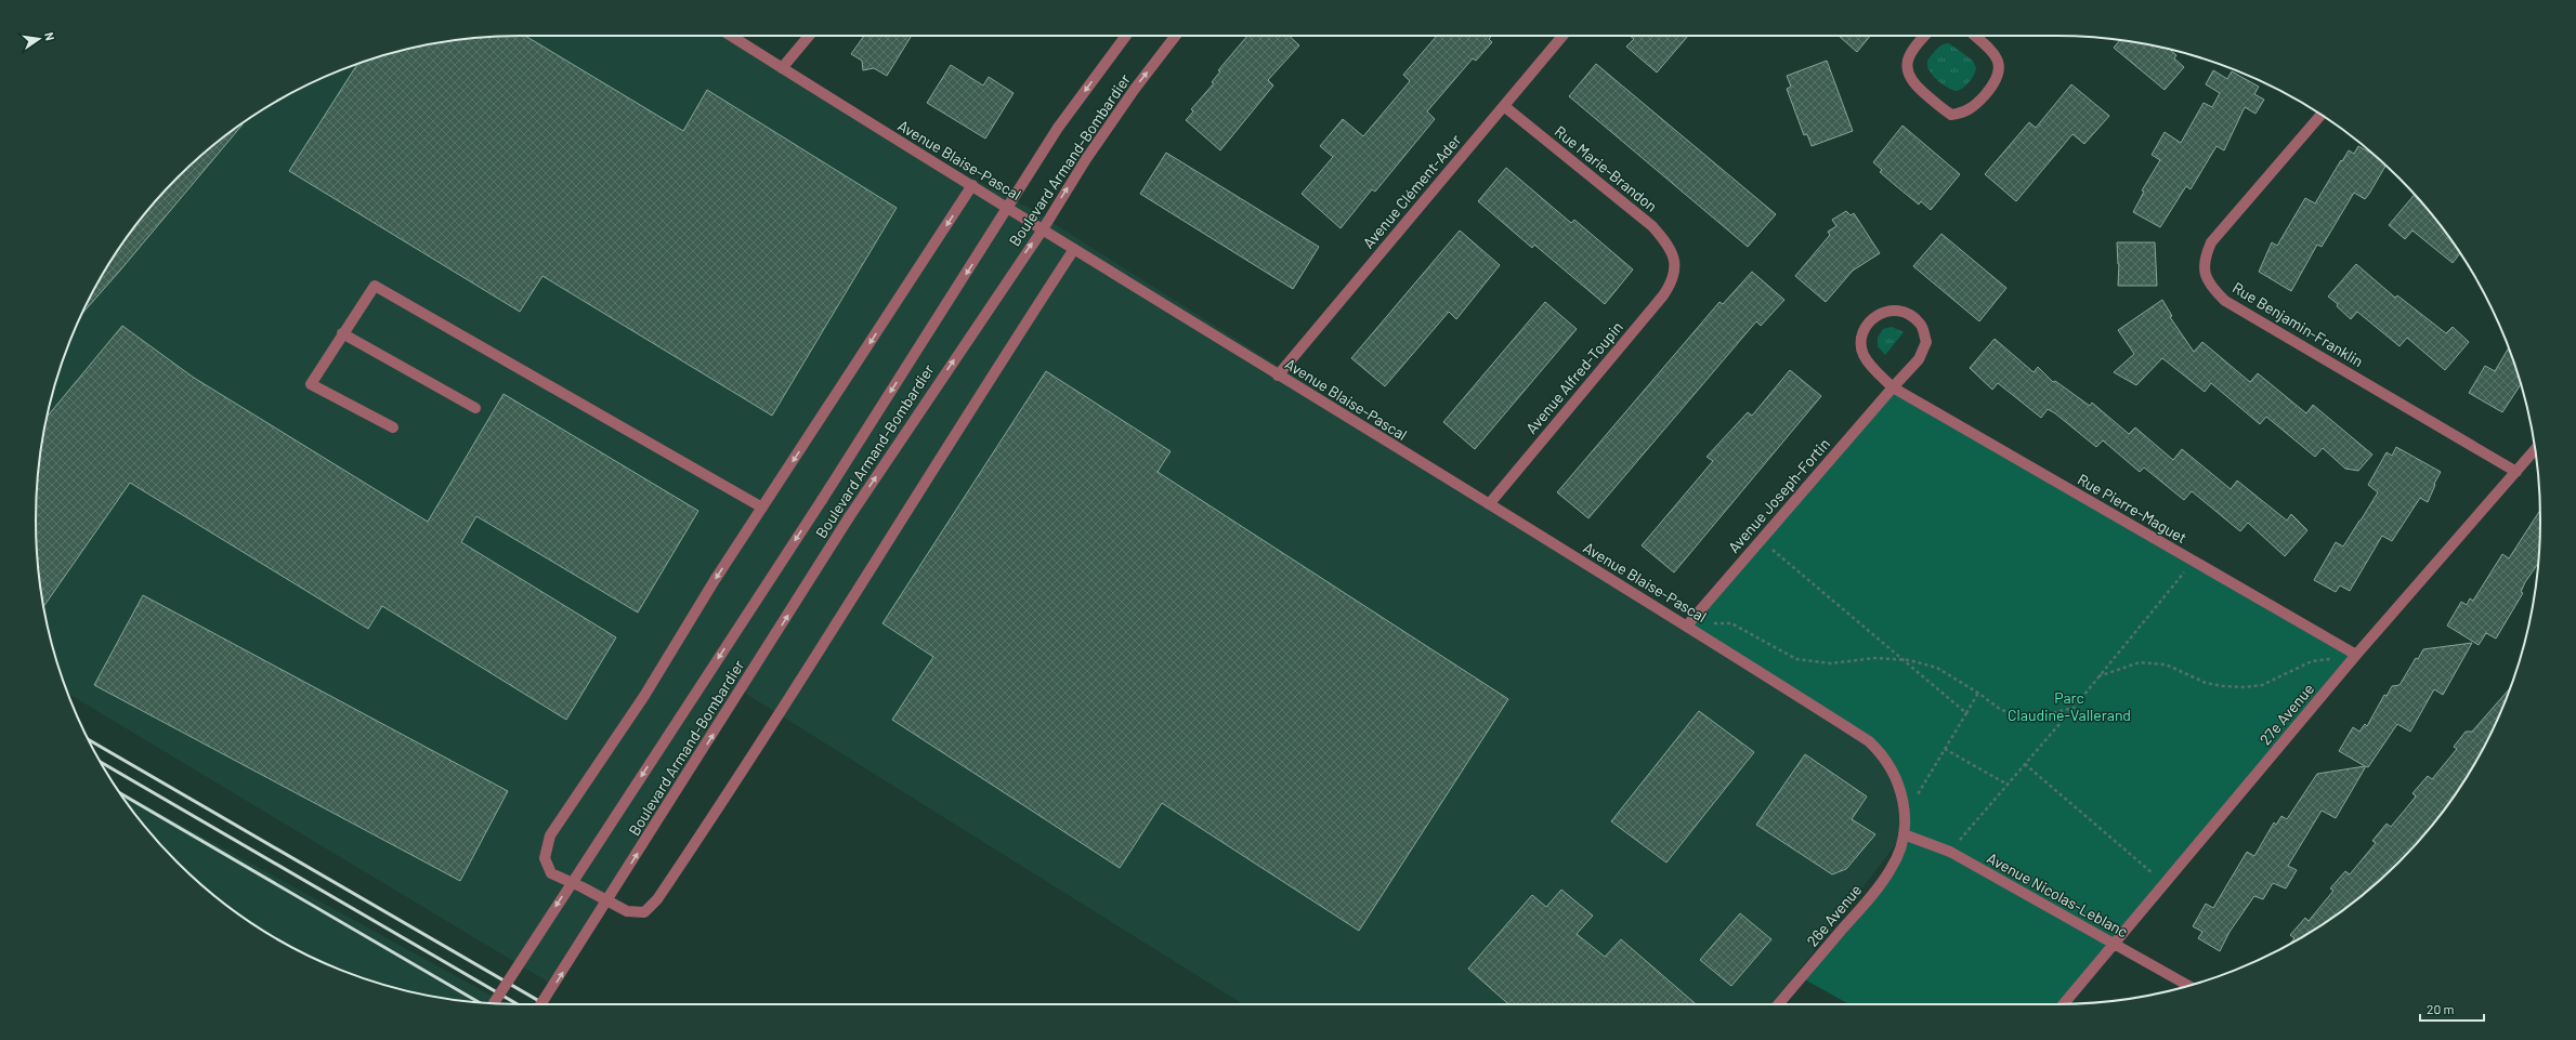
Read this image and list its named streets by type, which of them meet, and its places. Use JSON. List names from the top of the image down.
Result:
{
  "streets": {
    "street": [
      "Avenue Blaise-Pascal",
      "Boulevard Armand-Bombardier",
      "Rue Marie-Brandon",
      "Avenue Clément-Ader",
      "Rue Benjamin-Franklin",
      "Avenue Alfred-Toupin",
      "Avenue Joseph-Fortin",
      "Rue Pierre-Maguet",
      "27e Avenue",
      "Avenue Nicolas-Leblanc",
      "26e Avenue"
    ]
  },
  "crossings": [
    ["Avenue Blaise-Pascal", "Boulevard Armand-Bombardier"],
    ["Avenue Blaise-Pascal", "Avenue Clément-Ader"],
    ["Avenue Blaise-Pascal", "Avenue Alfred-Toupin"],
    ["Avenue Blaise-Pascal", "Avenue Joseph-Fortin"],
    ["Avenue Blaise-Pascal", "Avenue Nicolas-Leblanc"],
    ["Avenue Blaise-Pascal", "26e Avenue"],
    ["Rue Marie-Brandon", "Avenue Clément-Ader"],
    ["Rue Marie-Brandon", "Avenue Alfred-Toupin"],
    ["Rue Benjamin-Franklin", "27e Avenue"],
    ["Avenue Joseph-Fortin", "Rue Pierre-Maguet"],
    ["Rue Pierre-Maguet", "27e Avenue"],
    ["27e Avenue", "Avenue Nicolas-Leblanc"],
    ["Avenue Nicolas-Leblanc", "26e Avenue"]
  ],
  "parks": ["Parc Claudine-Vallerand"],
  "scale_bar": "20 m",
  "north": "right"
}
